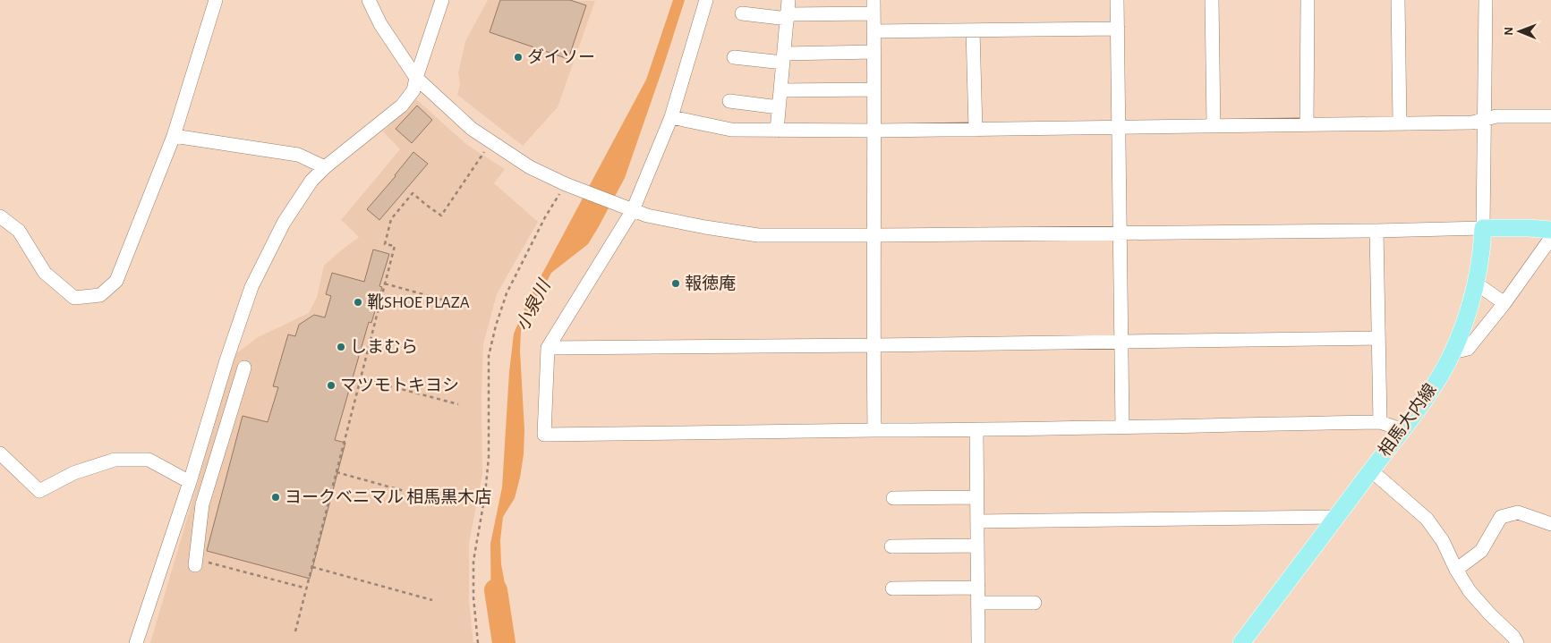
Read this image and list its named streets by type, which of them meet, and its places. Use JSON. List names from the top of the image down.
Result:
{
  "streets": {
    "main road": ["相馬大内線"]
  },
  "water": ["小泉川"],
  "places": [
    "ダイソー",
    "報徳庵",
    "靴SHOE PLAZA",
    "しまむら",
    "マツモトキヨシ",
    "ヨークベニマル 相馬黒木店"
  ],
  "north": "left"
}
